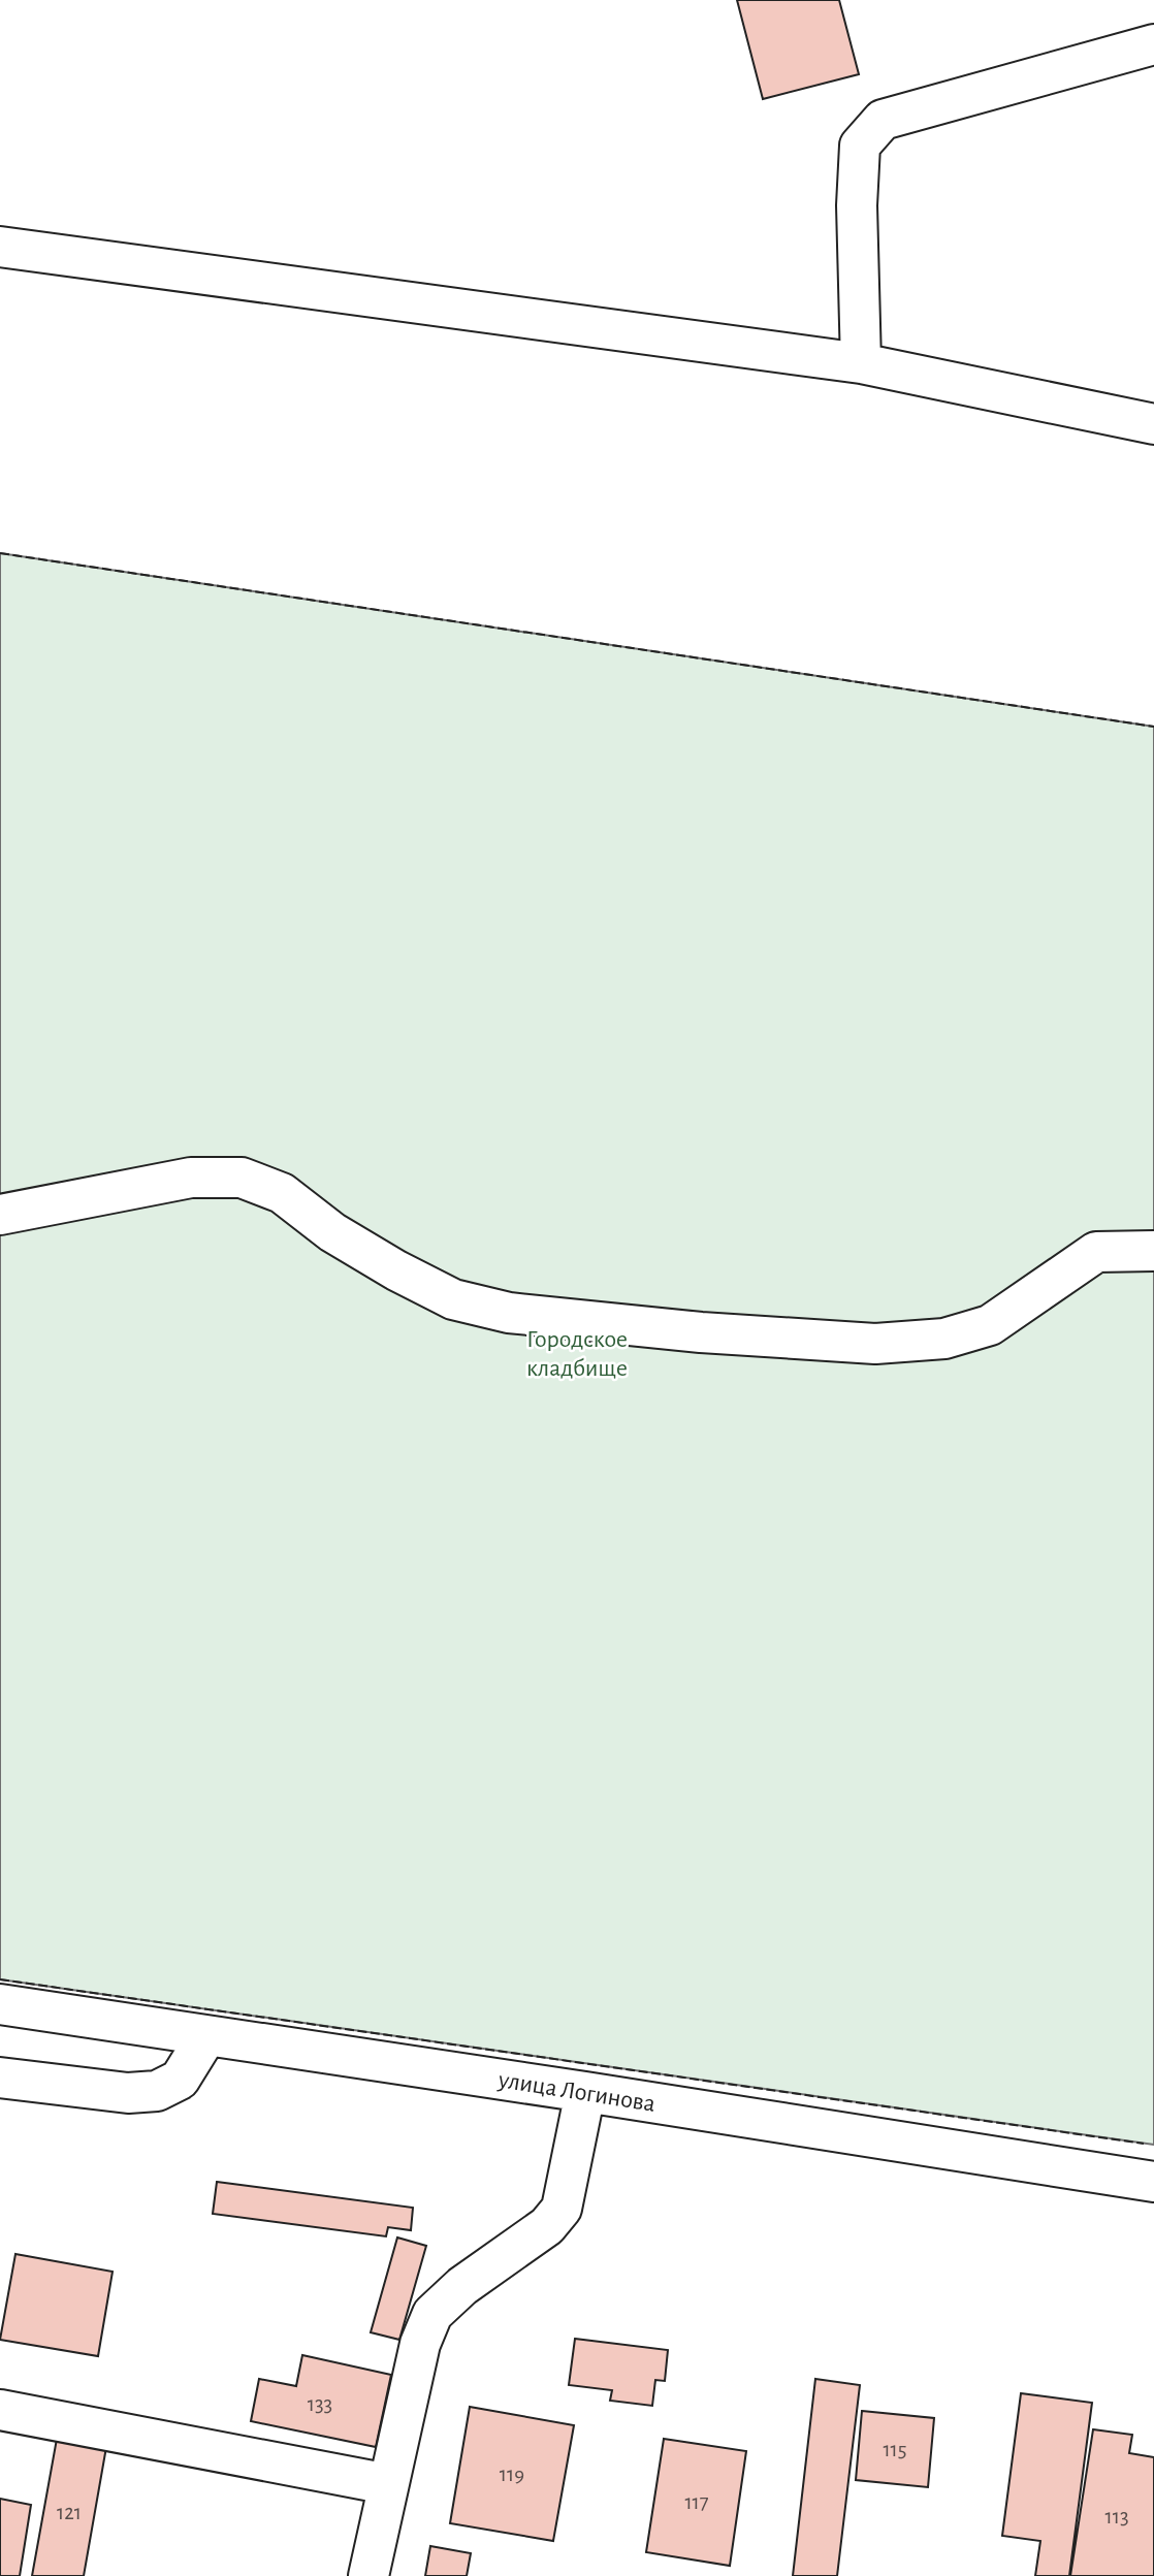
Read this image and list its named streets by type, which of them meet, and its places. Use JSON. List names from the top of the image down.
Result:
{
  "streets": {
    "street": ["улица Логинова"]
  },
  "parks": ["Городское кладбище"],
  "house_numbers": [
    "133",
    "115",
    "119",
    "117",
    "121",
    "113"
  ]
}
